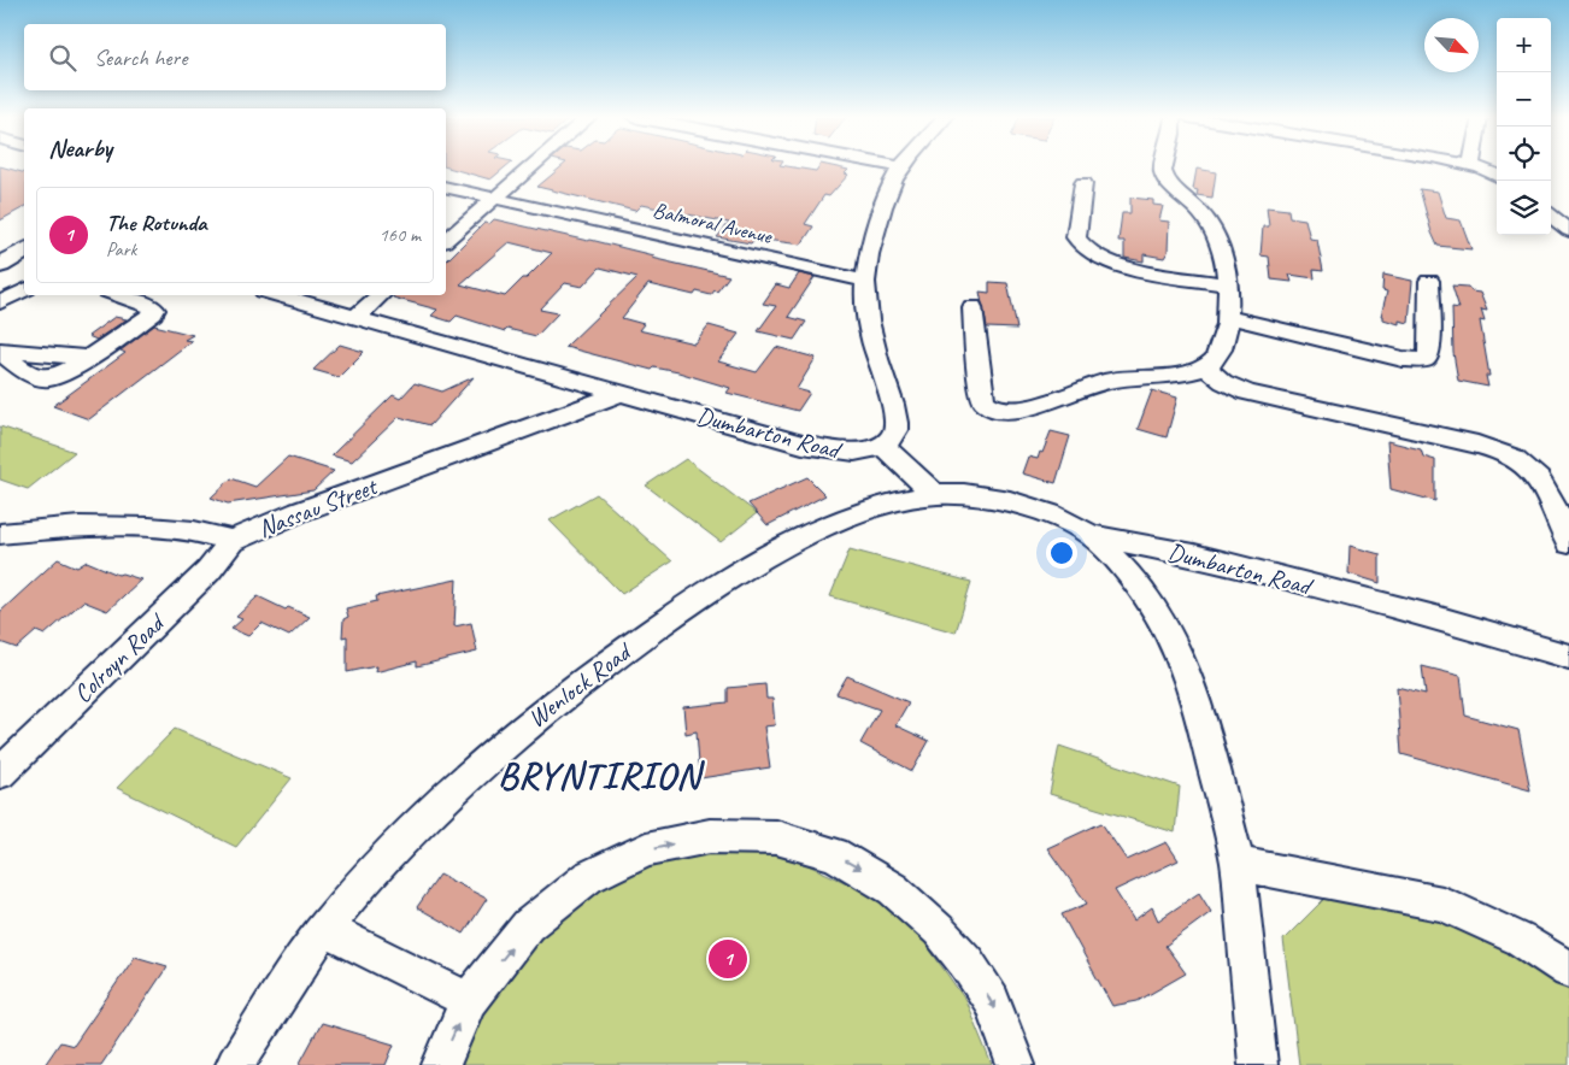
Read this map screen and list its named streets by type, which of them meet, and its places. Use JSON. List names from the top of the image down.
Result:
{
  "streets": {
    "street": [
      "Balmoral Avenue",
      "Dumbarton Road",
      "Nassau Street",
      "Colroyn Road",
      "Wenlock Road"
    ]
  },
  "crossings": [
    ["Dumbarton Road", "Nassau Street"],
    ["Dumbarton Road", "Wenlock Road"],
    ["Nassau Street", "Colroyn Road"]
  ],
  "districts": ["BRYNTIRION"],
  "north": "bottom right",
  "page": {
    "map_buttons": ["+", "−"],
    "search": "Search here",
    "heading": "Nearby",
    "list": [
      {
        "mark": "1",
        "name": "The Rotunda",
        "note": "Park",
        "value": "160 m"
      }
    ],
    "pins": "1"
  }
}
